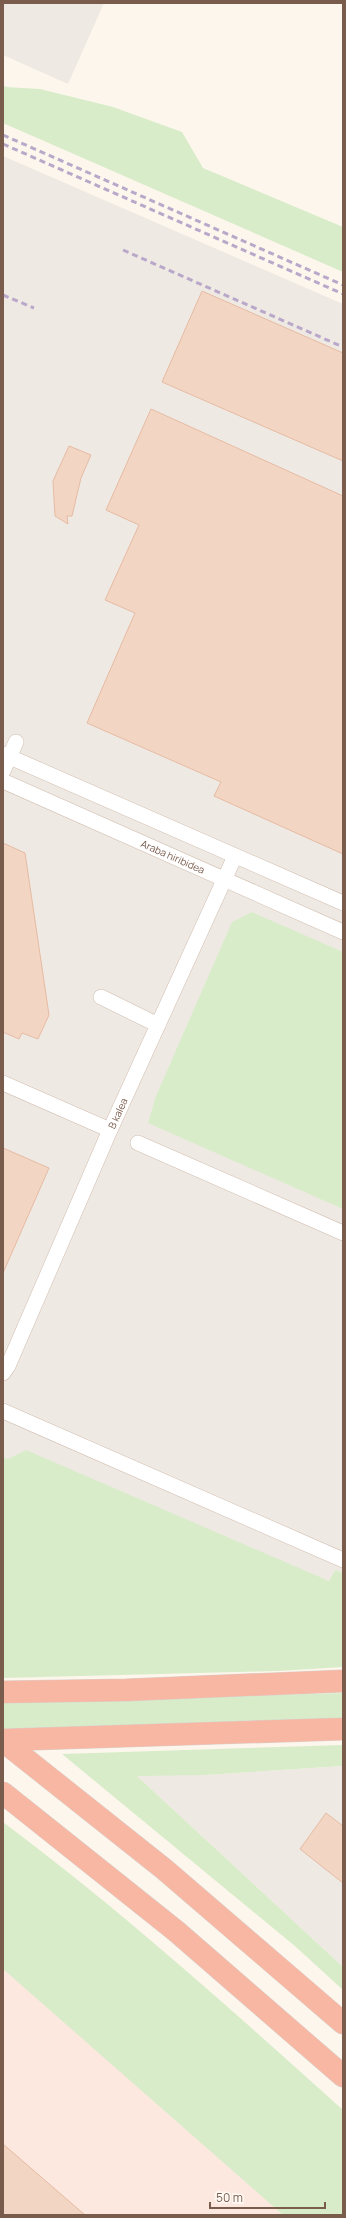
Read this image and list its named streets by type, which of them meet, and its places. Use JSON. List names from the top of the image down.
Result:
{
  "streets": {
    "street": ["Araba hiribidea", "B kalea"]
  },
  "crossings": [
    ["Araba hiribidea", "B kalea"]
  ],
  "scale_bar": "50 m"
}
